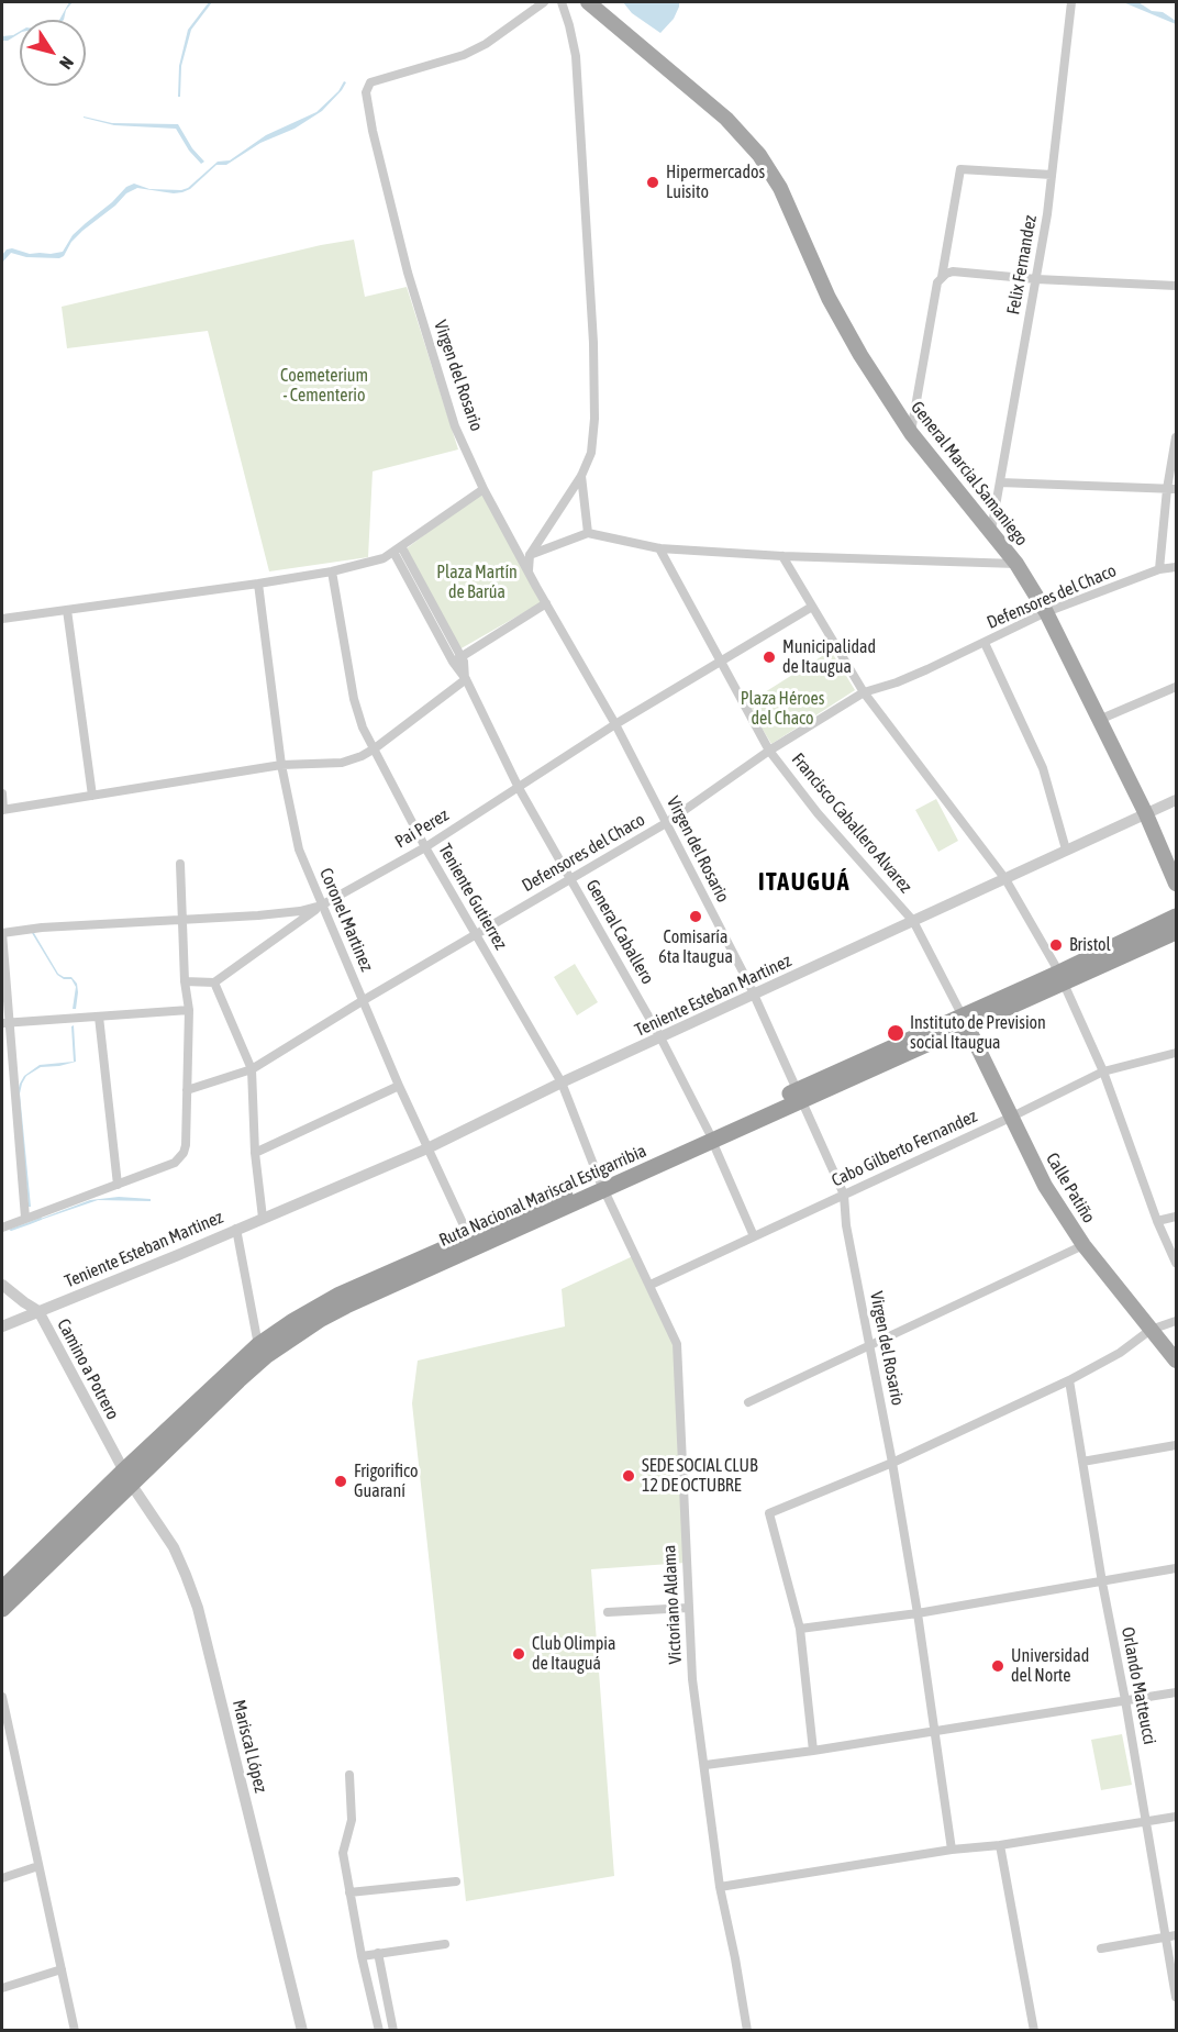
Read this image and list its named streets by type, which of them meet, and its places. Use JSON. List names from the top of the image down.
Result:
{
  "streets": {
    "highway": ["Ruta Nacional Mariscal Estigarribia"],
    "main road": ["General Marcial Samaniego", "Calle Patiño"],
    "street": [
      "Felix Fernandez",
      "Virgen del Rosario",
      "Defensores del Chaco",
      "Francisco Caballero Alvarez",
      "Pai Perez",
      "Teniente Gutierrez",
      "Coronel Martinez",
      "General Caballero",
      "Teniente Esteban Martinez",
      "Cabo Gilberto Fernandez",
      "Camino a Potrero",
      "Victoriano Aldama",
      "Orlando Matteucci",
      "Mariscal López"
    ]
  },
  "crossings": [
    ["Felix Fernandez", "General Marcial Samaniego"],
    ["Virgen del Rosario", "Defensores del Chaco"],
    ["Virgen del Rosario", "Pai Perez"],
    ["Virgen del Rosario", "Teniente Esteban Martinez"],
    ["Virgen del Rosario", "Cabo Gilberto Fernandez"],
    ["Virgen del Rosario", "Ruta Nacional Mariscal Estigarribia"],
    ["General Marcial Samaniego", "Defensores del Chaco"],
    ["General Marcial Samaniego", "Teniente Esteban Martinez"],
    ["Defensores del Chaco", "Francisco Caballero Alvarez"],
    ["Defensores del Chaco", "Teniente Gutierrez"],
    ["Defensores del Chaco", "Coronel Martinez"],
    ["Defensores del Chaco", "General Caballero"],
    ["Francisco Caballero Alvarez", "Pai Perez"],
    ["Francisco Caballero Alvarez", "Teniente Esteban Martinez"],
    ["Francisco Caballero Alvarez", "Calle Patiño"],
    ["Francisco Caballero Alvarez", "Ruta Nacional Mariscal Estigarribia"],
    ["Pai Perez", "Teniente Gutierrez"],
    ["Pai Perez", "Coronel Martinez"],
    ["Pai Perez", "General Caballero"],
    ["Teniente Gutierrez", "Teniente Esteban Martinez"],
    ["Teniente Gutierrez", "Ruta Nacional Mariscal Estigarribia"],
    ["Teniente Gutierrez", "Victoriano Aldama"],
    ["Coronel Martinez", "Teniente Esteban Martinez"],
    ["Coronel Martinez", "Ruta Nacional Mariscal Estigarribia"],
    ["General Caballero", "Teniente Esteban Martinez"],
    ["General Caballero", "Cabo Gilberto Fernandez"],
    ["General Caballero", "Ruta Nacional Mariscal Estigarribia"],
    ["Teniente Esteban Martinez", "Camino a Potrero"],
    ["Cabo Gilberto Fernandez", "Calle Patiño"],
    ["Cabo Gilberto Fernandez", "Victoriano Aldama"],
    ["Calle Patiño", "Ruta Nacional Mariscal Estigarribia"],
    ["Ruta Nacional Mariscal Estigarribia", "Camino a Potrero"],
    ["Ruta Nacional Mariscal Estigarribia", "Victoriano Aldama"],
    ["Ruta Nacional Mariscal Estigarribia", "Mariscal López"],
    ["Camino a Potrero", "Mariscal López"]
  ],
  "districts": ["ITAUGUÁ"],
  "parks": ["Coemeterium - Cementerio", "Plaza Martín de Barúa", "Plaza Héroes del Chaco"],
  "places": [
    "Hipermercados Luisito",
    "Municipalidad de Itaugua",
    "Comisaría 6ta Itaugua",
    "Bristol",
    "Instituto de Prevision social Itaugua",
    "SEDE SOCIAL CLUB 12 DE OCTUBRE",
    "Frigorifico Guaraní",
    "Club Olimpia de Itauguá",
    "Universidad del Norte"
  ],
  "north": "bottom right"
}
